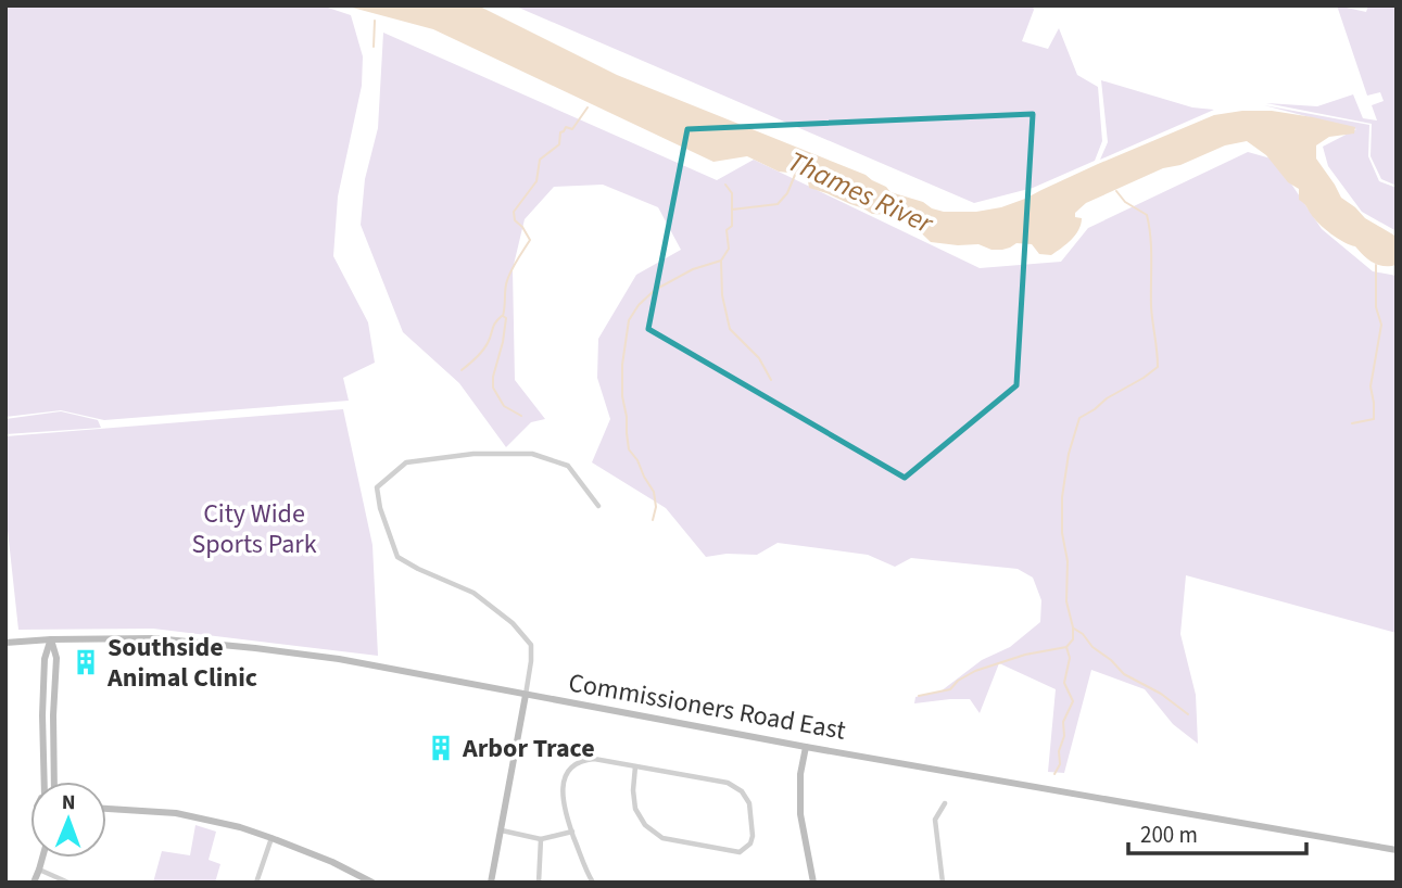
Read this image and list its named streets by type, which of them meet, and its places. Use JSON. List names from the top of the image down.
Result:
{
  "streets": {
    "main road": ["Commissioners Road East"]
  },
  "water": ["Thames River"],
  "parks": ["City Wide Sports Park"],
  "places": {
    "building": ["Southside Animal Clinic", "Arbor Trace"]
  },
  "scale_bar": "200 m",
  "north": "top"
}
